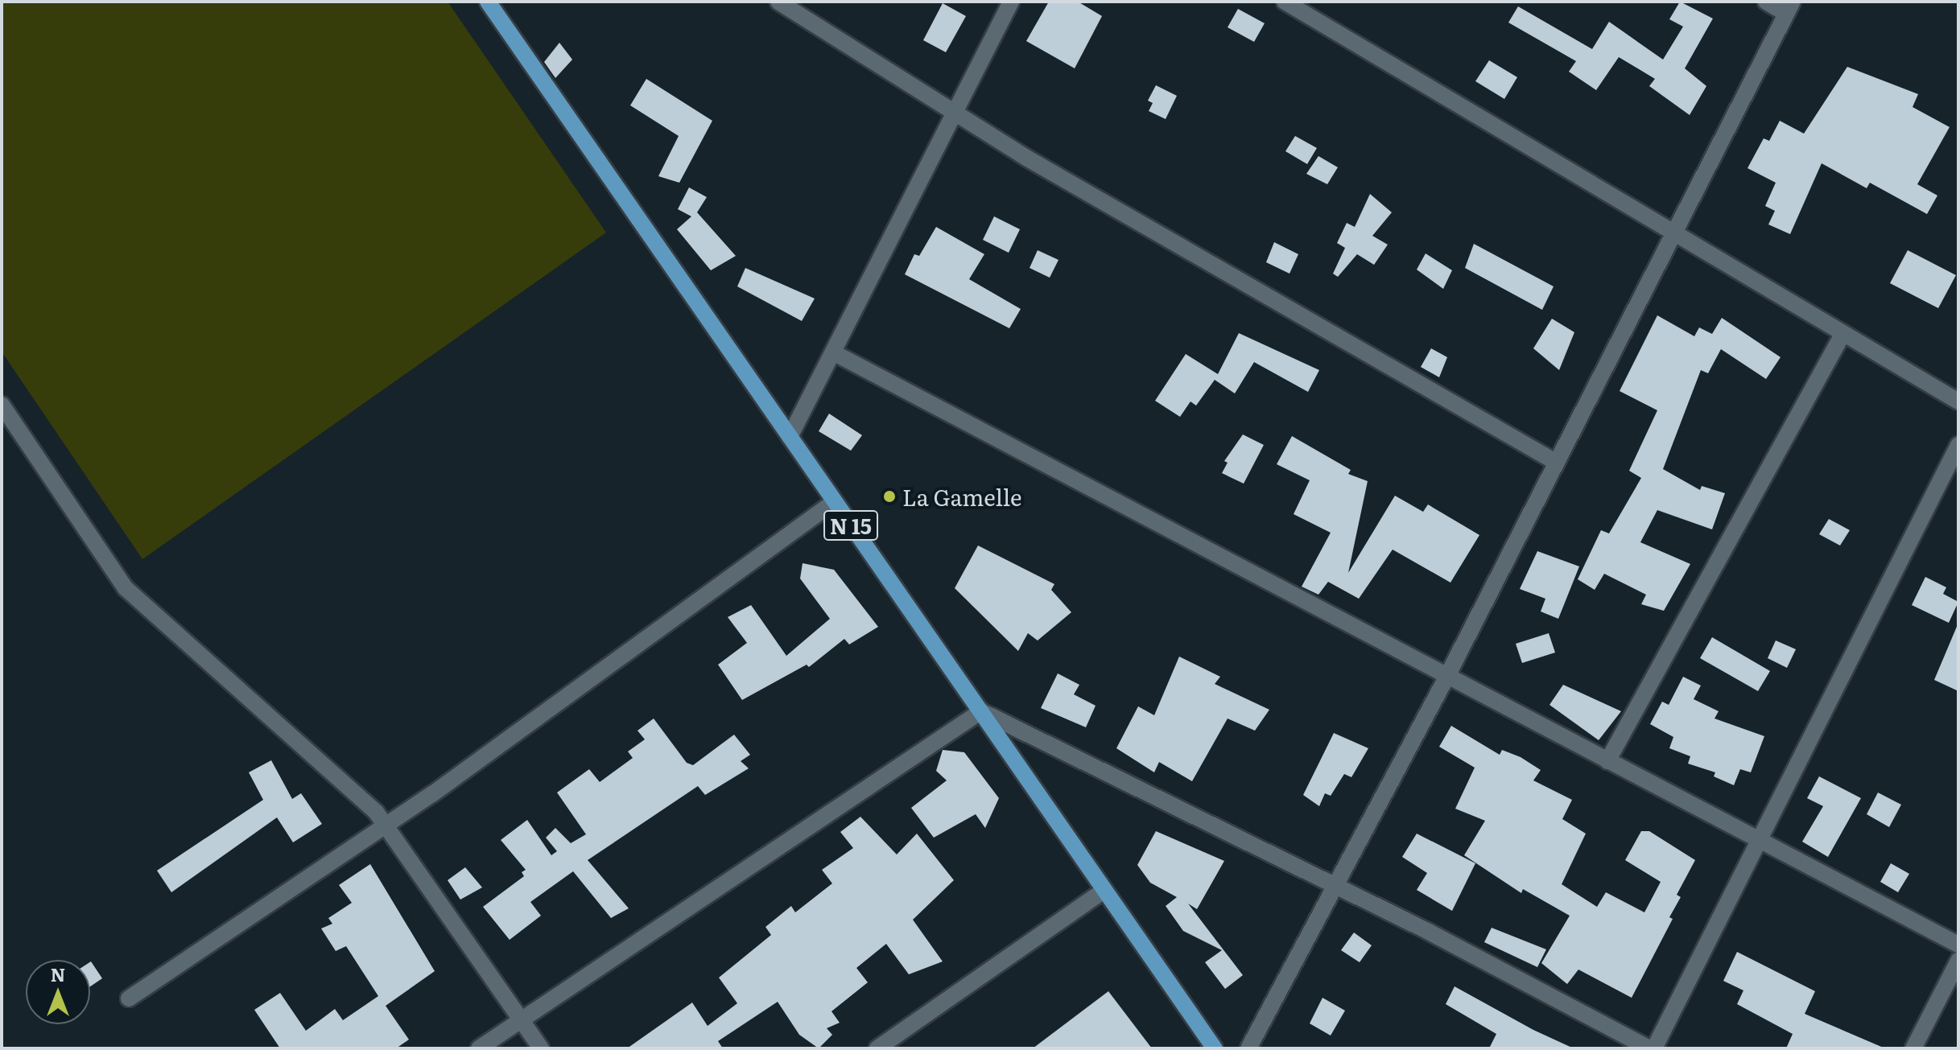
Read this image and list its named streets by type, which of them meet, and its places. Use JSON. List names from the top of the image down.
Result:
{
  "streets": {
    "main road": ["N 15"]
  },
  "places": ["La Gamelle"],
  "north": "top"
}
